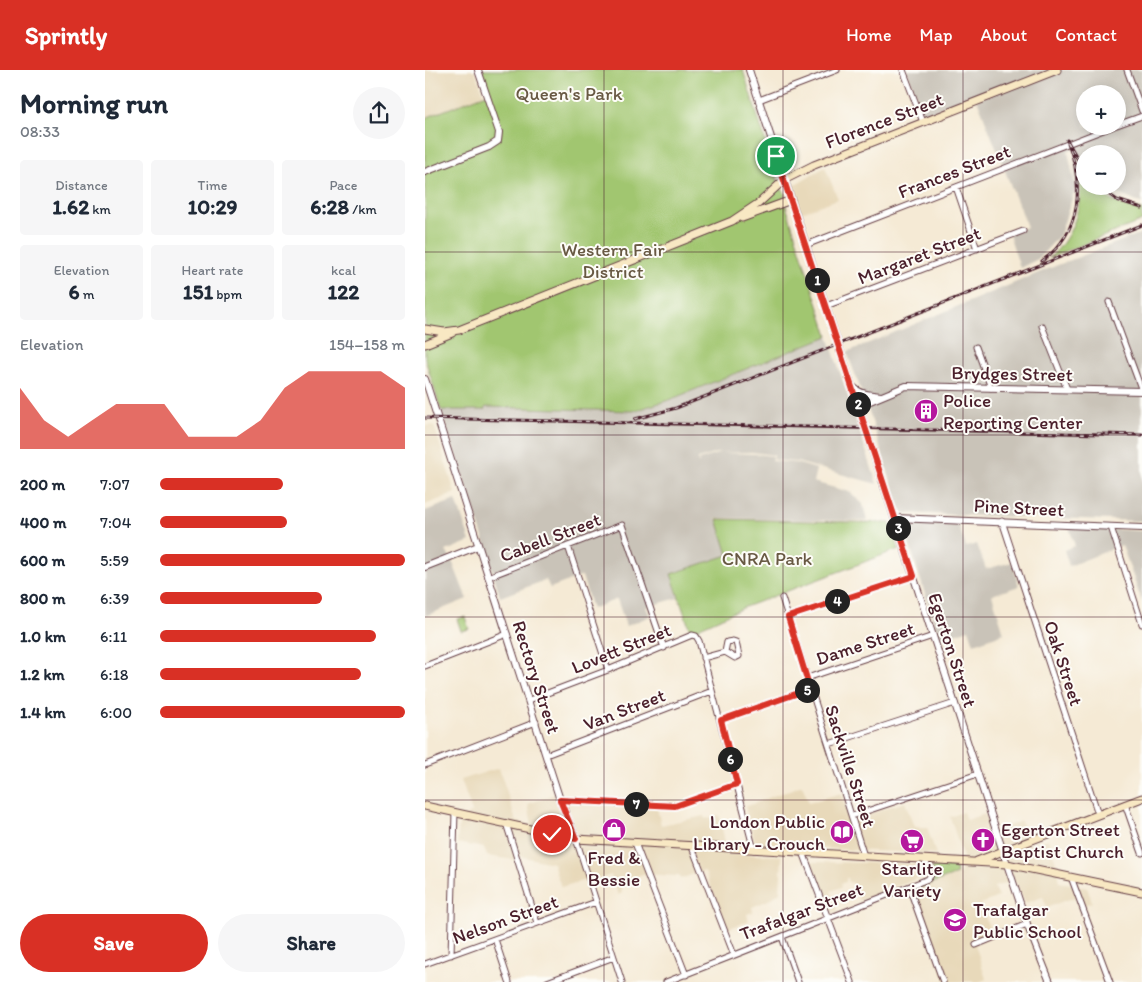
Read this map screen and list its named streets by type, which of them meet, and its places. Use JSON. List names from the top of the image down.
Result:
{
  "streets": {
    "main road": ["Florence Street"],
    "street": [
      "Frances Street",
      "Margaret Street",
      "Brydges Street",
      "Pine Street",
      "Cabell Street",
      "Dame Street",
      "Lovett Street",
      "Egerton Street",
      "Oak Street",
      "Rectory Street",
      "Van Street",
      "Sackville Street",
      "Trafalgar Street",
      "Nelson Street"
    ]
  },
  "crossings": [
    ["Florence Street", "Egerton Street"],
    ["Frances Street", "Egerton Street"],
    ["Margaret Street", "Egerton Street"],
    ["Brydges Street", "Egerton Street"],
    ["Pine Street", "Egerton Street"],
    ["Pine Street", "Oak Street"],
    ["Cabell Street", "Lovett Street"],
    ["Cabell Street", "Rectory Street"],
    ["Dame Street", "Egerton Street"],
    ["Dame Street", "Sackville Street"],
    ["Lovett Street", "Rectory Street"],
    ["Rectory Street", "Van Street"],
    ["Rectory Street", "Nelson Street"]
  ],
  "parks": ["Queen's Park", "Western Fair District", "CNRA Park"],
  "places": {
    "building": ["Police Reporting Center"],
    "shop": ["Fred & Bessie"],
    "library": ["London Public Library - Crouch"],
    "church": ["Egerton Street Baptist Church"],
    "supermarket": ["Starlite Variety"],
    "school or university": ["Trafalgar Public School"]
  },
  "page": {
    "header": "Sprintly",
    "nav": [
      "Home",
      "Map",
      "About",
      "Contact"
    ],
    "heading": ["Morning run", "08:33"],
    "map_buttons": ["+", "−"],
    "stats": [
      ["Distance", "1.62 km"],
      ["Time", "10:29"],
      ["Pace", "6:28 /km"],
      ["Elevation", "6 m"],
      ["Heart rate", "151 bpm"],
      ["kcal", "122"]
    ],
    "pins": [
      "1",
      "2",
      "3",
      "4",
      "5",
      "6",
      "7"
    ],
    "chart": ["Elevation", "154–158 m"],
    "list": [
      {
        "name": "200 m",
        "note": "7:07"
      },
      {
        "name": "400 m",
        "note": "7:04"
      },
      {
        "name": "600 m",
        "note": "5:59"
      },
      {
        "name": "800 m",
        "note": "6:39"
      },
      {
        "name": "1.0 km",
        "note": "6:11"
      },
      {
        "name": "1.2 km",
        "note": "6:18"
      },
      {
        "name": "1.4 km",
        "note": "6:00"
      }
    ],
    "buttons": ["Save", "Share"]
  }
}
